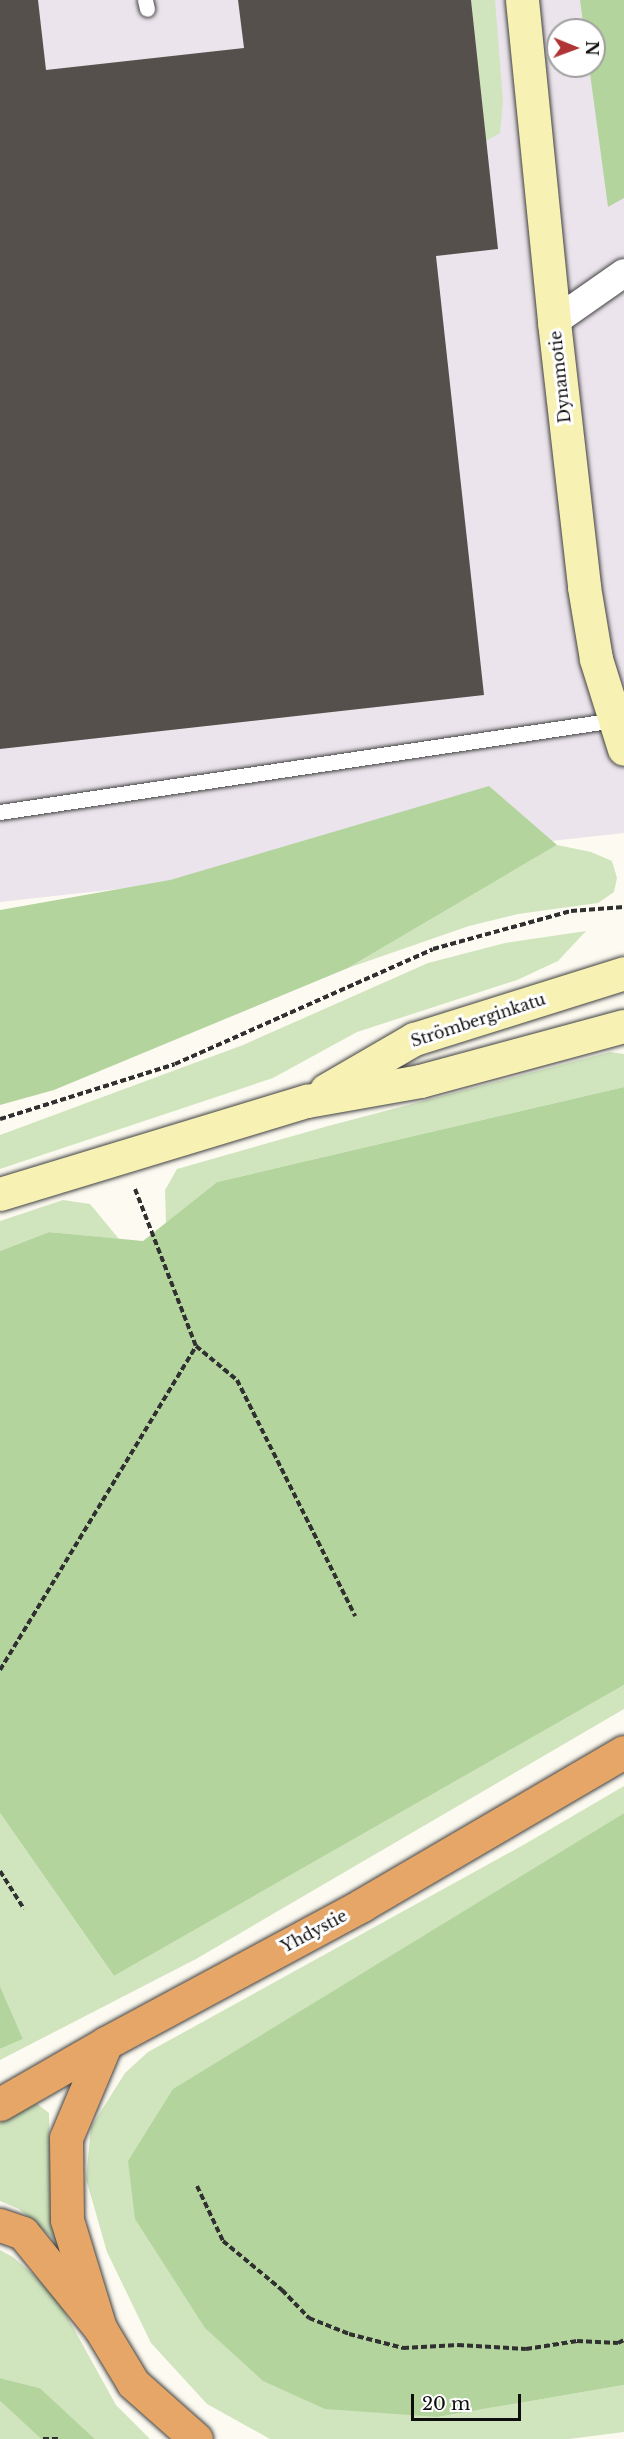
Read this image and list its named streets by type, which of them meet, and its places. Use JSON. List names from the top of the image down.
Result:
{
  "streets": {
    "highway": ["Yhdystie"],
    "street": ["Dynamotie", "Strömberginkatu"]
  },
  "scale_bar": "20 m",
  "north": "right"
}
